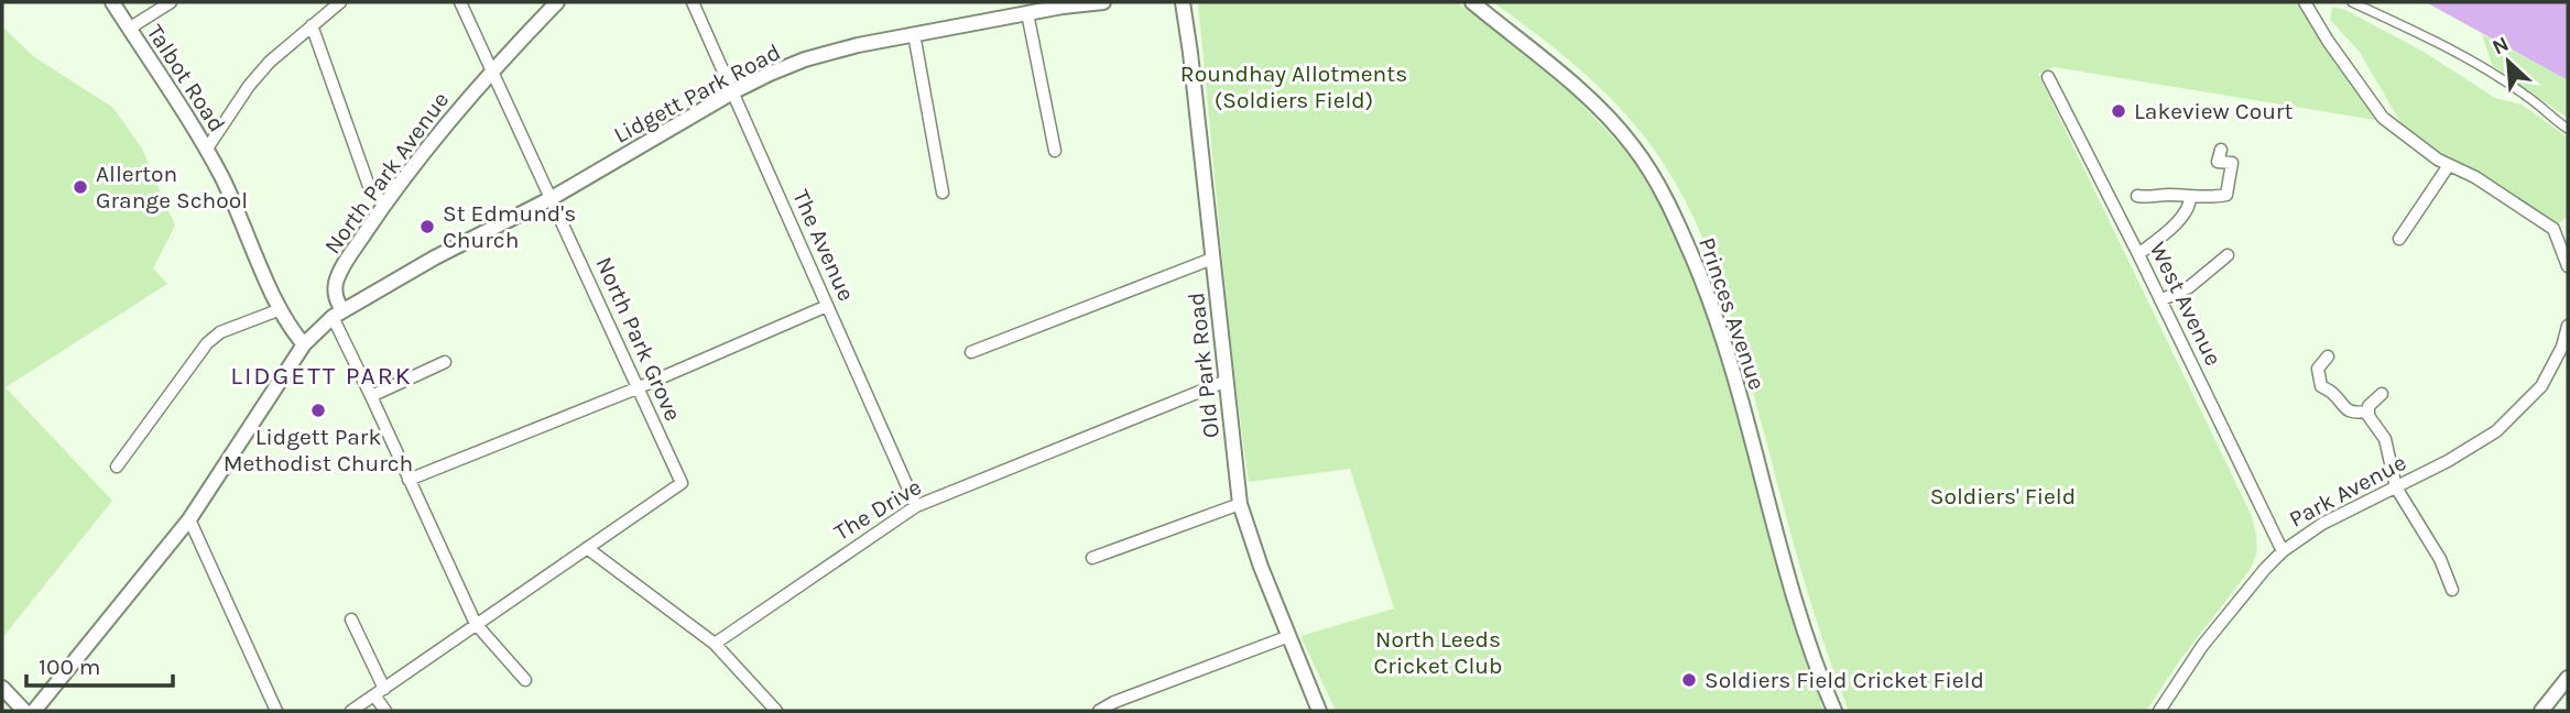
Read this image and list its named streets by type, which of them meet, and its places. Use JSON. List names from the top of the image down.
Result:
{
  "streets": {
    "street": [
      "Talbot Road",
      "Lidgett Park Road",
      "North Park Avenue",
      "The Avenue",
      "West Avenue",
      "Princes Avenue",
      "North Park Grove",
      "Old Park Road",
      "Park Avenue",
      "The Drive"
    ]
  },
  "crossings": [
    ["Lidgett Park Road", "North Park Avenue"],
    ["Lidgett Park Road", "The Avenue"],
    ["Lidgett Park Road", "North Park Grove"],
    ["North Park Avenue", "North Park Grove"],
    ["The Avenue", "The Drive"],
    ["West Avenue", "Park Avenue"],
    ["Old Park Road", "The Drive"]
  ],
  "districts": ["LIDGETT PARK"],
  "parks": ["Roundhay Allotments (Soldiers Field)", "Soldiers' Field", "North Leeds Cricket Club"],
  "places": [
    "Lakeview Court",
    "Allerton Grange School",
    "St Edmund's Church",
    "Lidgett Park Methodist Church",
    "Soldiers Field Cricket Field"
  ],
  "scale_bar": "100 m",
  "north": "top left"
}
